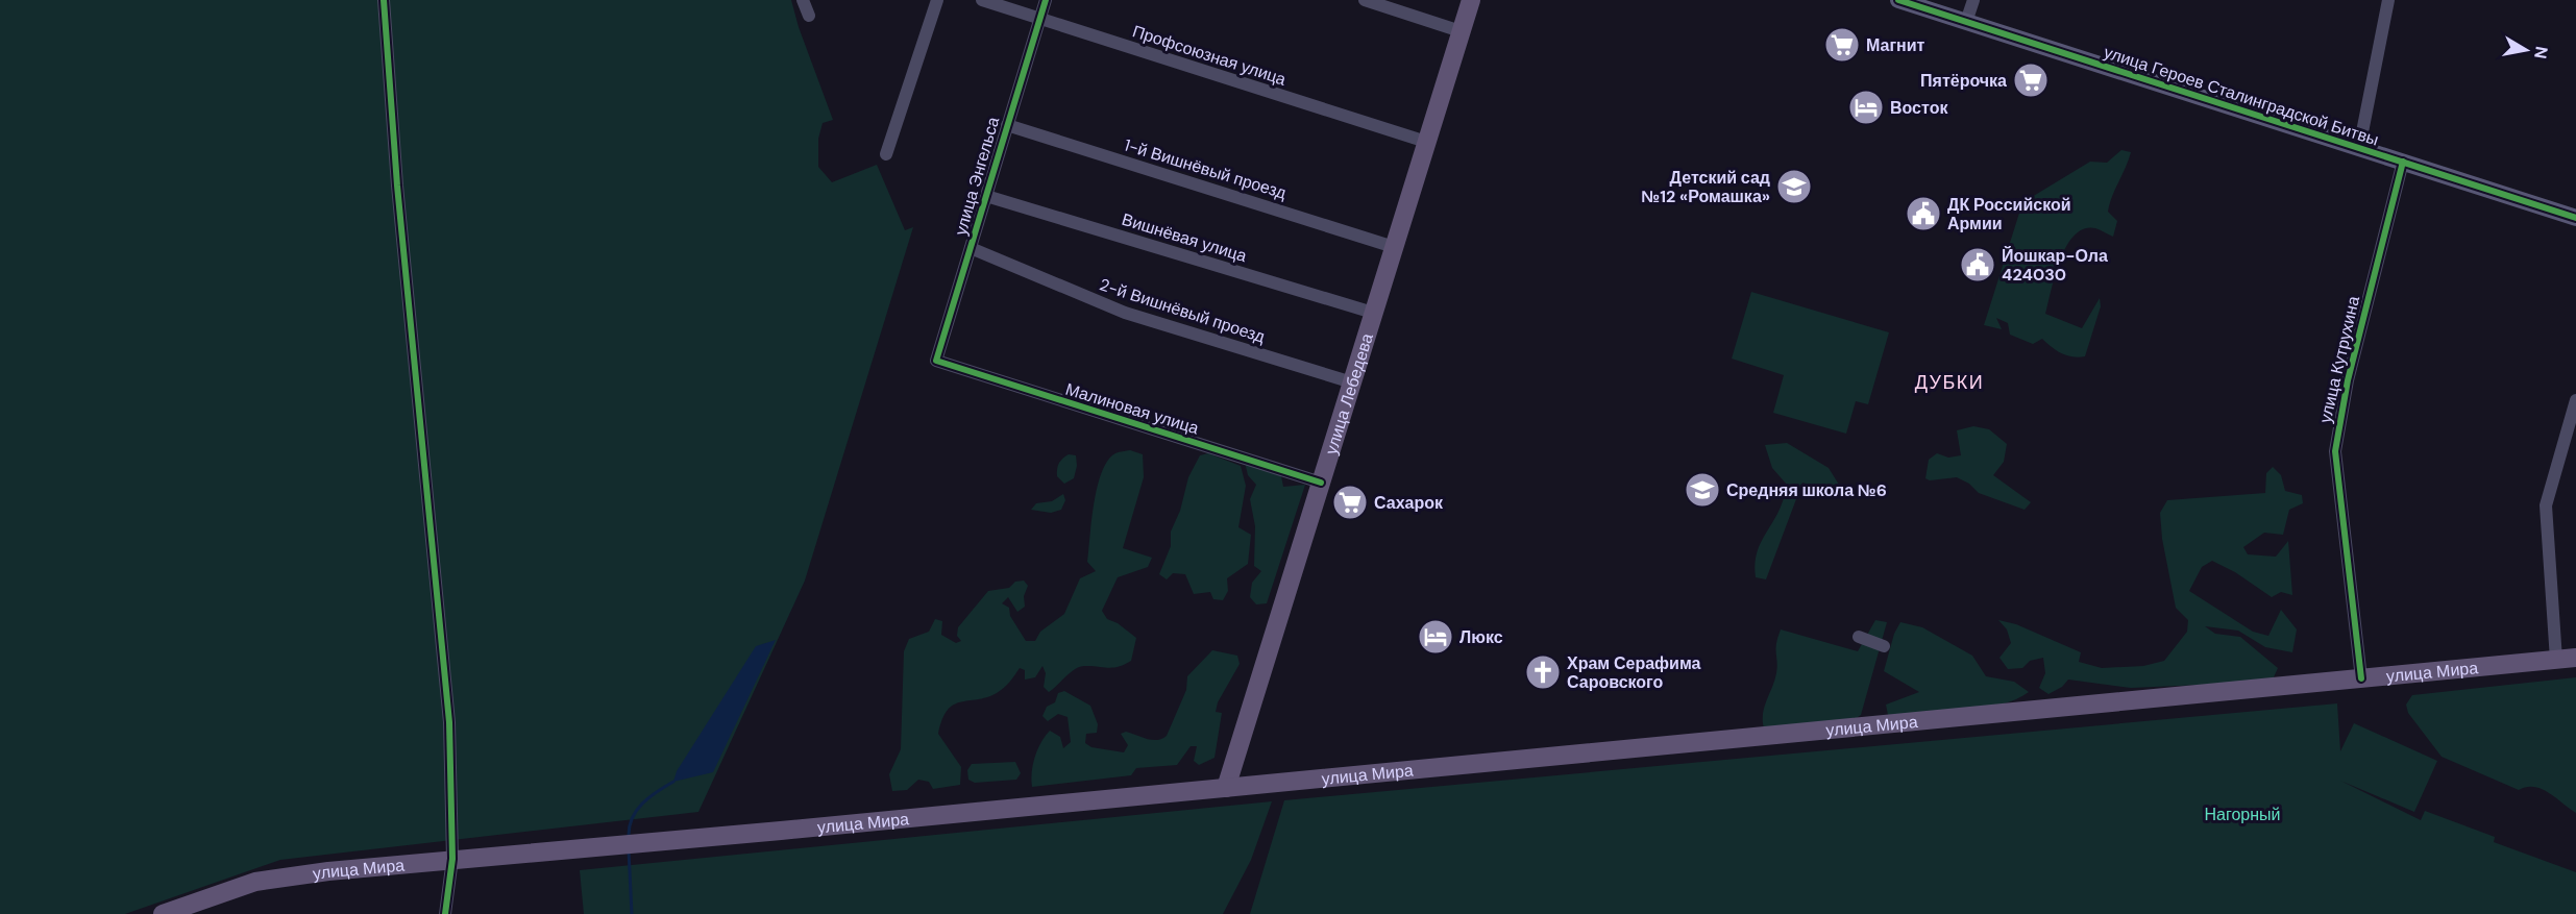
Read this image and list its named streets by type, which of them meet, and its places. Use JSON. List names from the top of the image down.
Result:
{
  "streets": {
    "main road": ["улица Лебедева", "улица Мира"],
    "street": [
      "Профсоюзная улица",
      "улица Героев Сталинградской Битвы",
      "1-й Вишнёвый проезд",
      "улица Энгельса",
      "Вишнёвая улица",
      "2-й Вишнёвый проезд",
      "улица Кутрухина",
      "Малиновая улица"
    ]
  },
  "crossings": [
    ["Профсоюзная улица", "улица Энгельса"],
    ["Профсоюзная улица", "улица Лебедева"],
    ["улица Героев Сталинградской Битвы", "улица Кутрухина"],
    ["1-й Вишнёвый проезд", "улица Энгельса"],
    ["1-й Вишнёвый проезд", "улица Лебедева"],
    ["улица Энгельса", "Вишнёвая улица"],
    ["улица Энгельса", "2-й Вишнёвый проезд"],
    ["улица Энгельса", "Малиновая улица"],
    ["Вишнёвая улица", "улица Лебедева"],
    ["2-й Вишнёвый проезд", "улица Лебедева"],
    ["улица Кутрухина", "улица Мира"],
    ["улица Лебедева", "Малиновая улица"],
    ["улица Лебедева", "улица Мира"]
  ],
  "districts": ["ДУБКИ"],
  "parks": ["Нагорный"],
  "places": {
    "supermarket": ["Магнит", "Пятёрочка", "Сахарок"],
    "hotel": ["Восток", "Люкс"],
    "school or university": ["Детский сад №12 «Ромашка»", "Средняя школа №6"],
    "public building": ["ДК Российской Армии", "Йошкар-Ола 424030"],
    "church": ["Храм Серафима Саровского"]
  },
  "north": "right"
}
